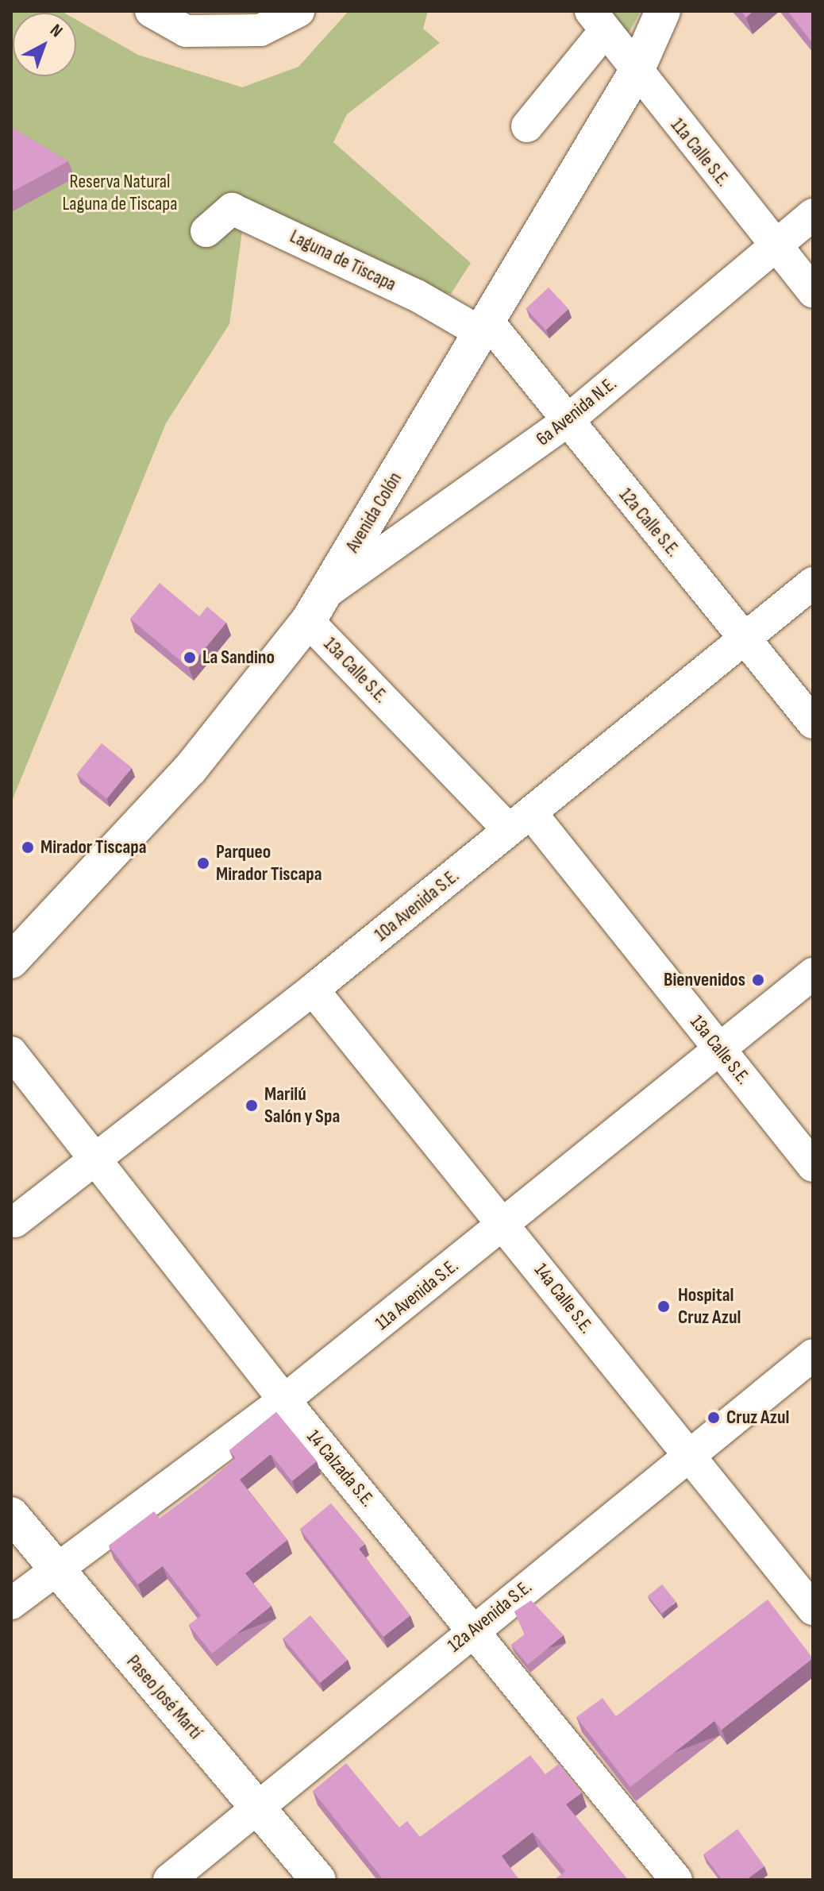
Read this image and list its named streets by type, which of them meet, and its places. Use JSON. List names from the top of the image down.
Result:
{
  "streets": {
    "main road": ["Avenida Colón", "Paseo José Martí"],
    "street": [
      "11a Calle S.E.",
      "Laguna de Tiscapa",
      "6a Avenida N.E.",
      "12a Calle S.E.",
      "13a Calle S.E.",
      "10a Avenida S.E.",
      "11a Avenida S.E.",
      "14a Calle S.E.",
      "14 Calzada S.E.",
      "12a Avenida S.E."
    ]
  },
  "crossings": [
    ["11a Calle S.E.", "6a Avenida N.E."],
    ["11a Calle S.E.", "Avenida Colón"],
    ["Laguna de Tiscapa", "Avenida Colón"],
    ["Laguna de Tiscapa", "12a Calle S.E."],
    ["6a Avenida N.E.", "Avenida Colón"],
    ["6a Avenida N.E.", "12a Calle S.E."],
    ["6a Avenida N.E.", "13a Calle S.E."],
    ["Avenida Colón", "12a Calle S.E."],
    ["Avenida Colón", "13a Calle S.E."],
    ["12a Calle S.E.", "10a Avenida S.E."],
    ["13a Calle S.E.", "10a Avenida S.E."],
    ["13a Calle S.E.", "11a Avenida S.E."],
    ["10a Avenida S.E.", "14a Calle S.E."],
    ["10a Avenida S.E.", "14 Calzada S.E."],
    ["11a Avenida S.E.", "14a Calle S.E."],
    ["11a Avenida S.E.", "14 Calzada S.E."],
    ["11a Avenida S.E.", "Paseo José Martí"],
    ["14a Calle S.E.", "12a Avenida S.E."],
    ["14 Calzada S.E.", "12a Avenida S.E."],
    ["12a Avenida S.E.", "Paseo José Martí"]
  ],
  "parks": ["Reserva Natural Laguna de Tiscapa"],
  "places": [
    "La Sandino",
    "Mirador Tiscapa",
    "Parqueo Mirador Tiscapa",
    "Bienvenidos",
    "Marilú Salón y Spa",
    "Hospital Cruz Azul",
    "Cruz Azul"
  ],
  "north": "top right"
}
